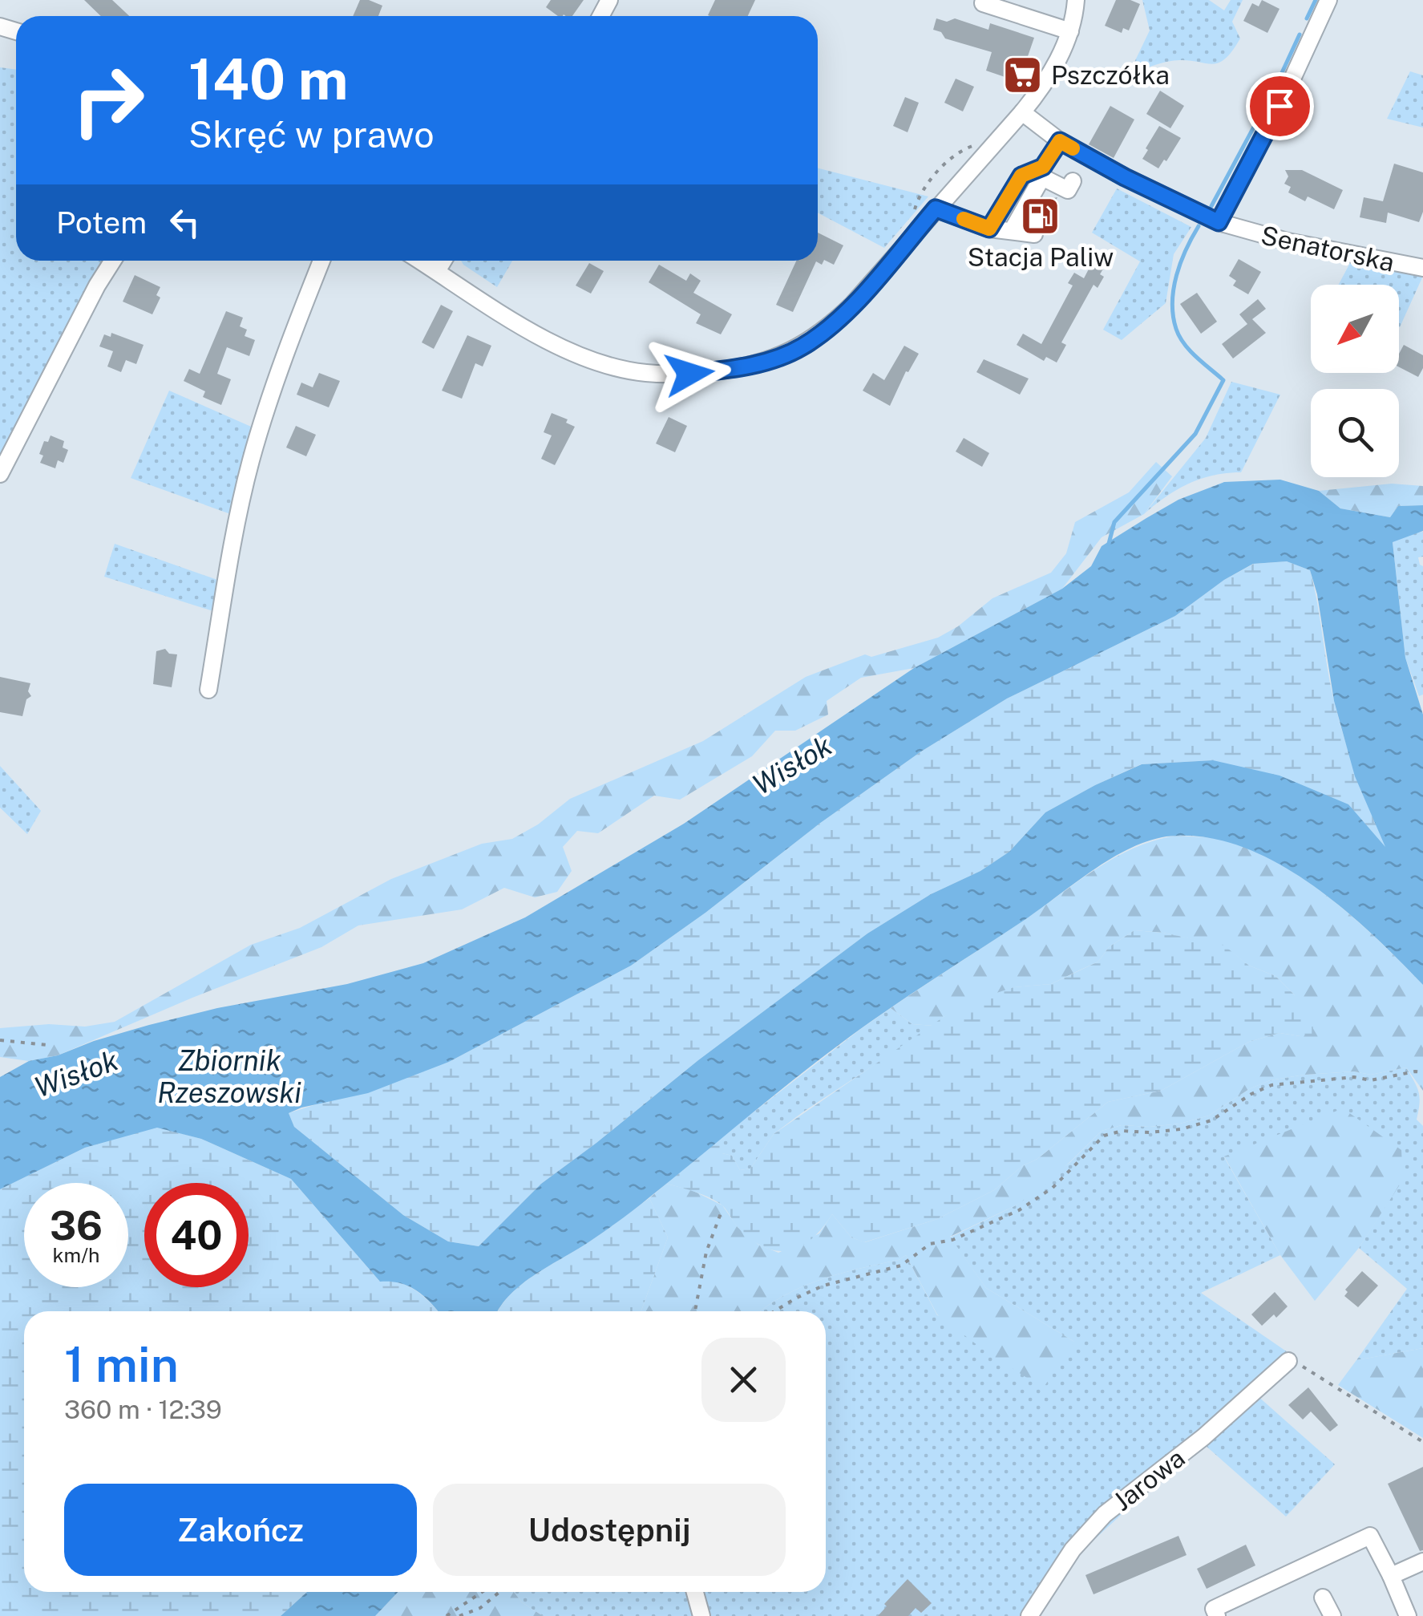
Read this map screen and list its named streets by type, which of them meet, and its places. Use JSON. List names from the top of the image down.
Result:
{
  "streets": {
    "street": ["Senatorska", "Jarowa"]
  },
  "water": ["Wisłok", "Zbiornik Rzeszowski"],
  "places": {
    "supermarket": ["Pszczółka"],
    "fuel station": ["Stacja Paliw"]
  },
  "north": "bottom left",
  "page": {
    "turn": ["140 m", "Skręć w prawo"],
    "then": "Potem",
    "speed": "36 km/h",
    "limit": "40",
    "heading": ["1 min", "360 m · 12:39"],
    "buttons": ["Zakończ", "Udostępnij"]
  }
}
